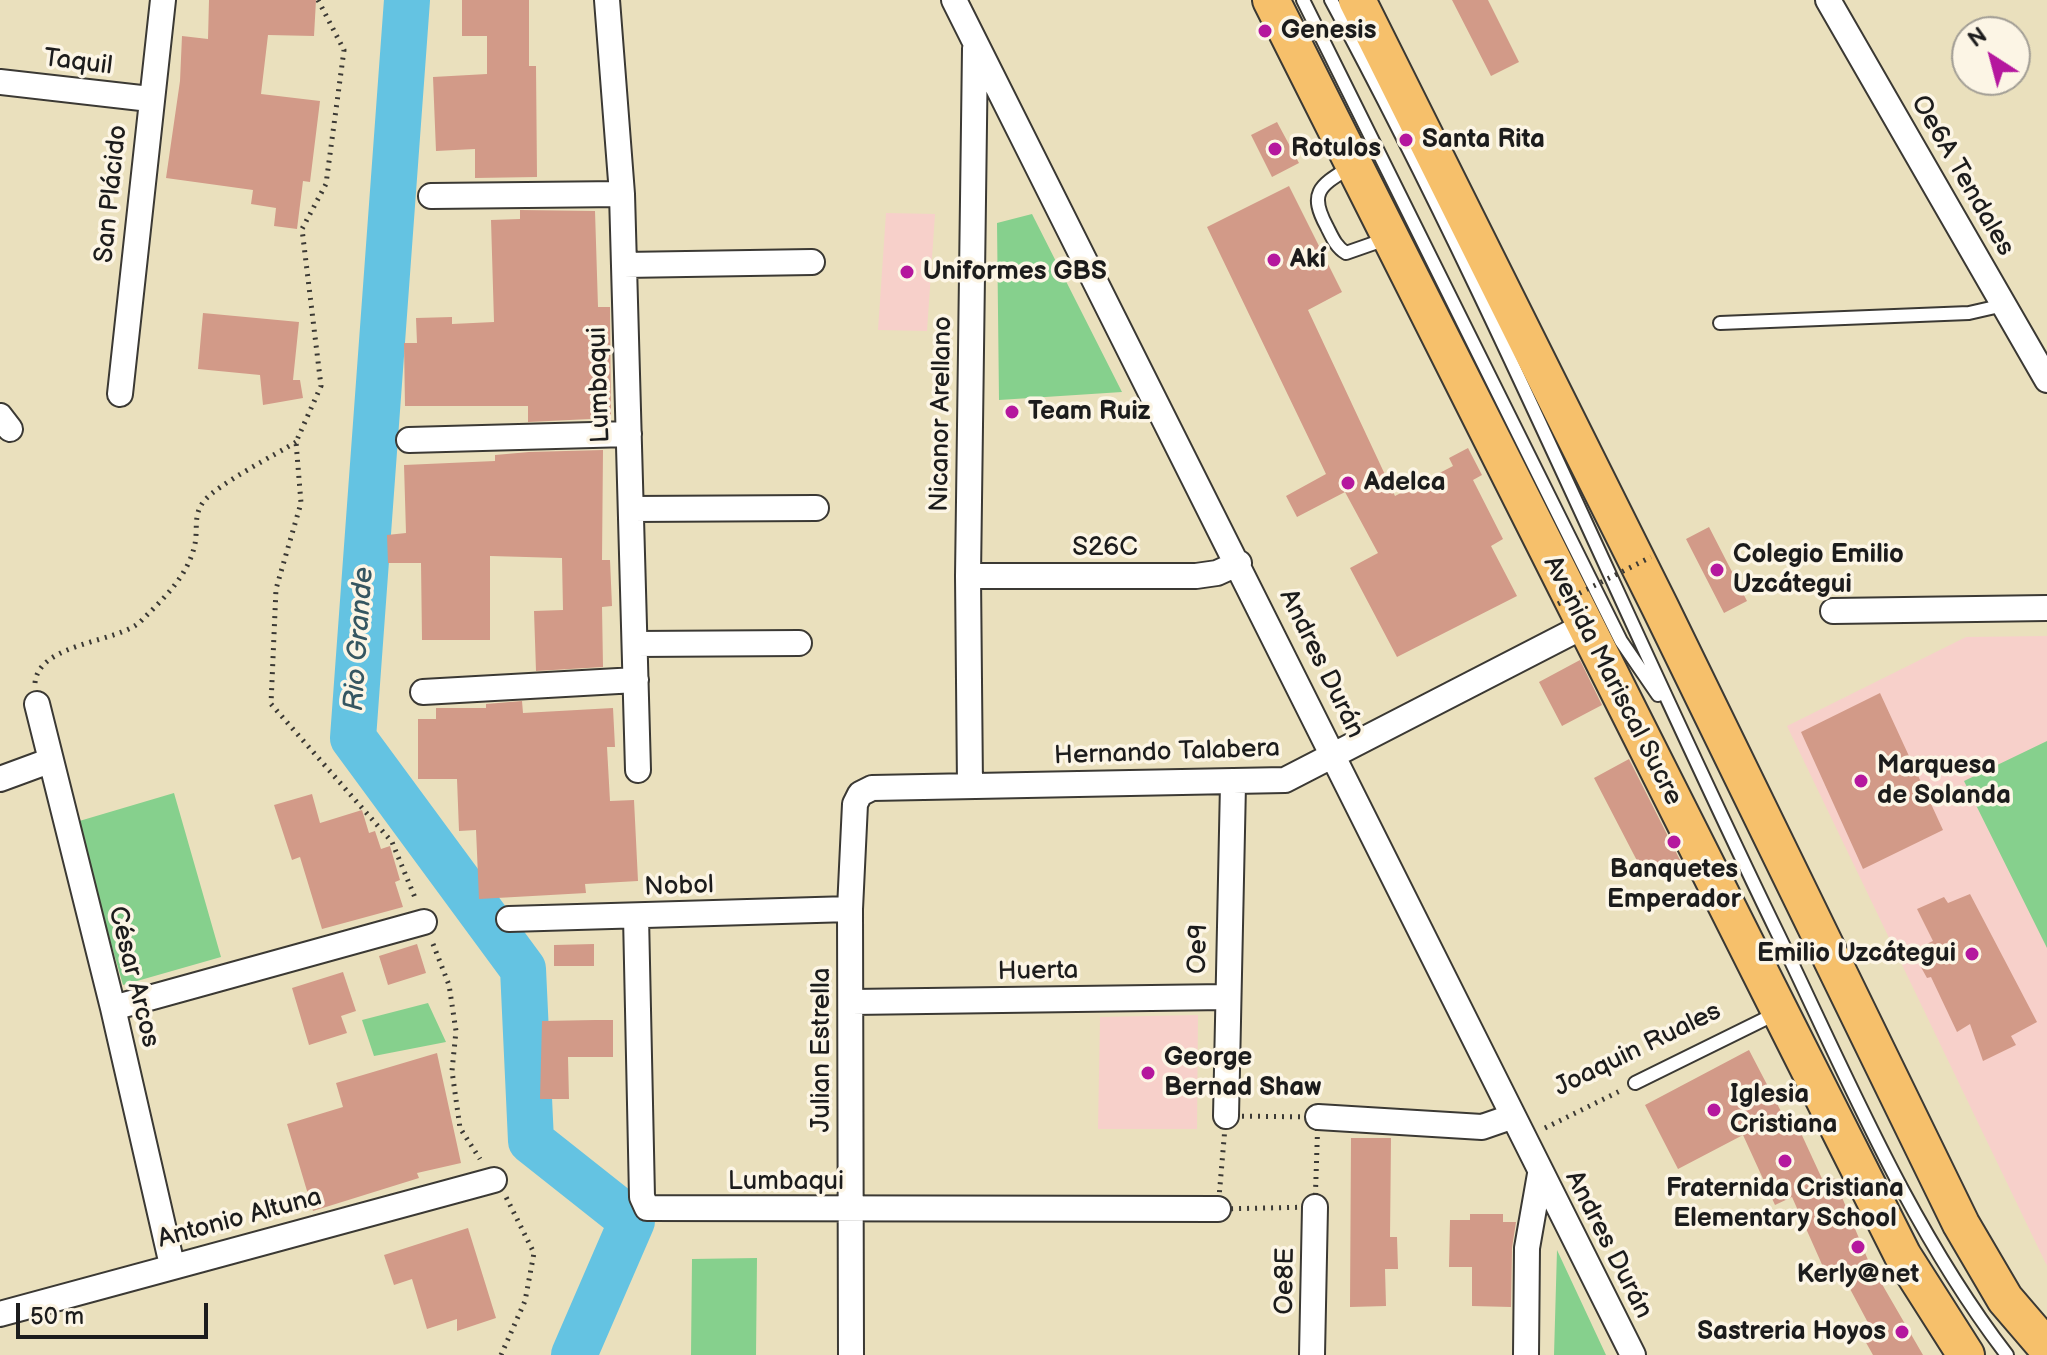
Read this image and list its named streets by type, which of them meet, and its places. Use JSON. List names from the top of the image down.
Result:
{
  "streets": {
    "main road": ["Avenida Mariscal Sucre"],
    "street": [
      "Taquil",
      "Oe6A Tendales",
      "San Plácido",
      "Lumbaqui",
      "Nicanor Arellano",
      "S26C",
      "Andres Durán",
      "Hernando Talabera",
      "Nobol",
      "Oe9",
      "Huerta",
      "César Arcos",
      "Julian Estrella",
      "Antonio Altuna",
      "Oe8E"
    ],
    "lane": ["Joaquin Ruales"]
  },
  "crossings": [
    ["Taquil", "San Plácido"],
    ["Lumbaqui", "Nobol"],
    ["Lumbaqui", "Julian Estrella"],
    ["Nicanor Arellano", "S26C"],
    ["Nicanor Arellano", "Andres Durán"],
    ["Nicanor Arellano", "Hernando Talabera"],
    ["S26C", "Andres Durán"],
    ["Andres Durán", "Hernando Talabera"],
    ["Andres Durán", "Joaquin Ruales"],
    ["Avenida Mariscal Sucre", "Hernando Talabera"],
    ["Avenida Mariscal Sucre", "Joaquin Ruales"],
    ["Hernando Talabera", "Oe9"],
    ["Hernando Talabera", "Julian Estrella"],
    ["Nobol", "Julian Estrella"],
    ["Oe9", "Huerta"],
    ["Huerta", "Julian Estrella"],
    ["César Arcos", "Antonio Altuna"]
  ],
  "water": ["Rio Grande"],
  "places": [
    "Genesis",
    "Santa Rita",
    "Rotulos",
    "Akí",
    "Uniformes GBS",
    "Team Ruiz",
    "Adelca",
    "Colegio Emilio Uzcátegui",
    "Marquesa de Solanda",
    "Banquetes Emperador",
    "Emilio Uzcátegui",
    "George Bernad Shaw",
    "Iglesia Cristiana",
    "Fraternida Cristiana Elementary School",
    "Kerly@net",
    "Sastreria Hoyos"
  ],
  "scale_bar": "50 m",
  "north": "top left"
}
